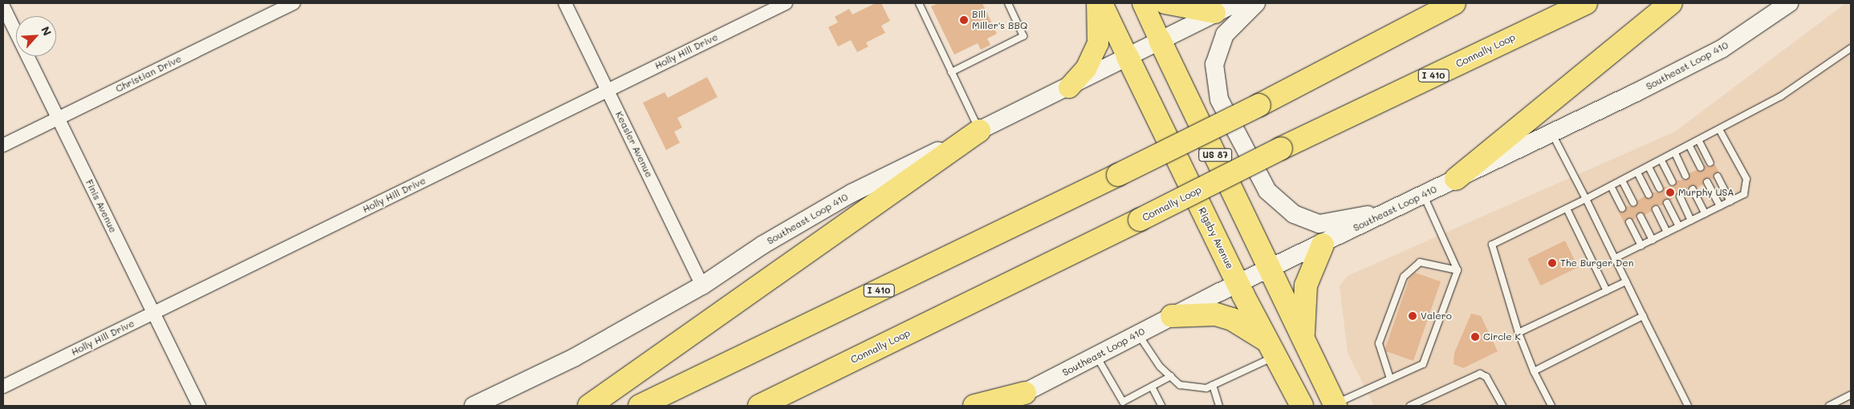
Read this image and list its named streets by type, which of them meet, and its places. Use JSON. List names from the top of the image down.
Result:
{
  "streets": {
    "highway": [
      "Connally Loop",
      "I 410",
      "US 87",
      "Rigsby Avenue"
    ],
    "main road": ["Southeast Loop 410"],
    "street": [
      "Holly Hill Drive",
      "Christian Drive",
      "Keasler Avenue",
      "Finis Avenue"
    ]
  },
  "crossings": [
    ["Holly Hill Drive", "Keasler Avenue"],
    ["Holly Hill Drive", "Finis Avenue"],
    ["Southeast Loop 410", "Keasler Avenue"],
    ["Southeast Loop 410", "US 87"],
    ["Southeast Loop 410", "Rigsby Avenue"],
    ["Christian Drive", "Finis Avenue"]
  ],
  "places": [
    "Bill Miller's BBQ",
    "Murphy USA",
    "The Burger Den",
    "Valero",
    "Circle K"
  ],
  "north": "top right"
}
